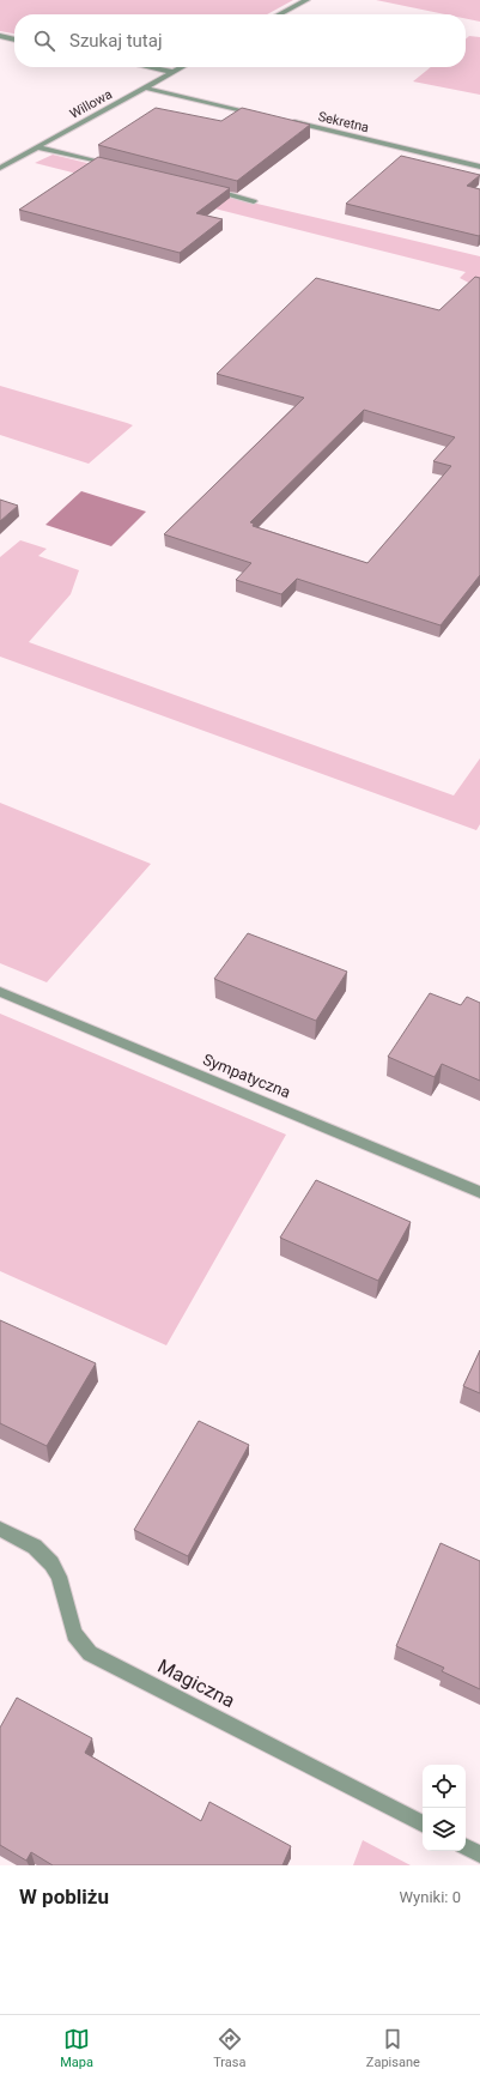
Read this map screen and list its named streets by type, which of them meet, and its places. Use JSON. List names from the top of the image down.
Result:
{
  "streets": {
    "street": [
      "Willowa",
      "Sekretna",
      "Sympatyczna",
      "Magiczna"
    ]
  },
  "page": {
    "search": "Szukaj tutaj",
    "heading": ["W pobliżu", "Wyniki: 0"],
    "nav": ["Mapa", "Trasa", "Zapisane"]
  }
}
